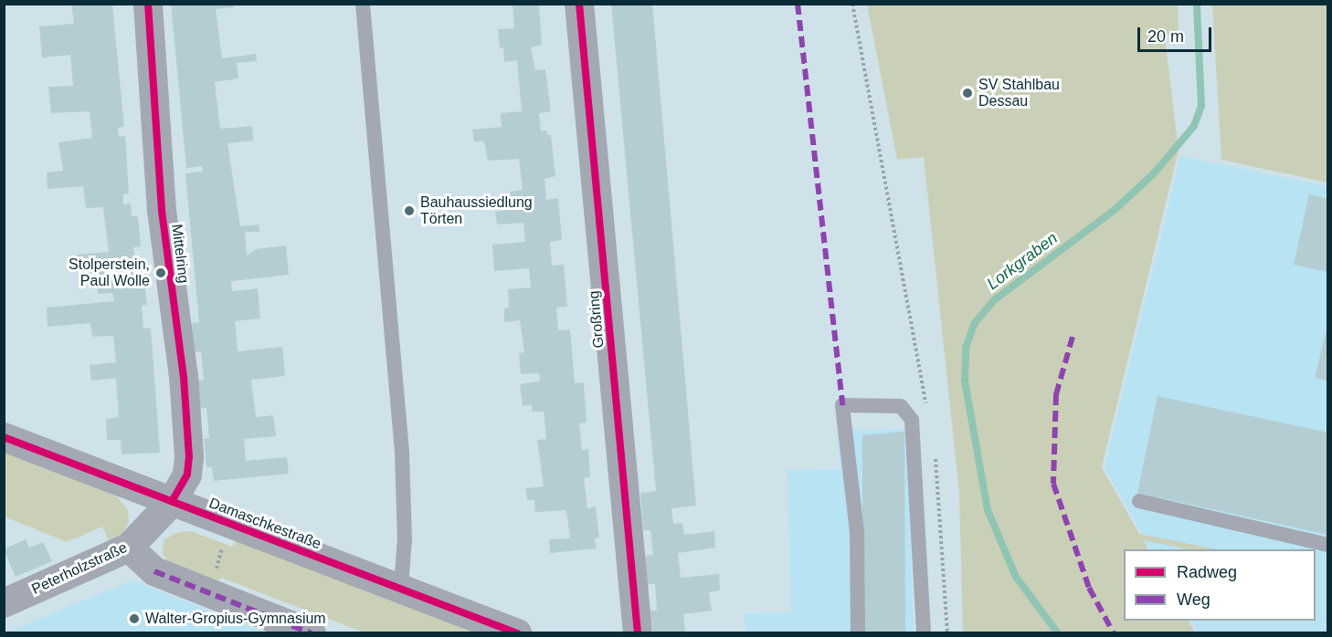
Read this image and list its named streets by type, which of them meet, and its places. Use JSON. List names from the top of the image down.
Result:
{
  "streets": {
    "street": [
      "Mittelring",
      "Großring",
      "Damaschkestraße",
      "Peterholzstraße"
    ]
  },
  "crossings": [
    ["Mittelring", "Damaschkestraße"],
    ["Mittelring", "Peterholzstraße"],
    ["Damaschkestraße", "Peterholzstraße"]
  ],
  "water": ["Lorkgraben"],
  "places": [
    "SV Stahlbau Dessau",
    "Bauhaussiedlung Törten",
    "Stolperstein, Paul Wolle",
    "Walter-Gropius-Gymnasium"
  ],
  "legend": ["Radweg", "Weg"],
  "scale_bar": "20 m"
}
